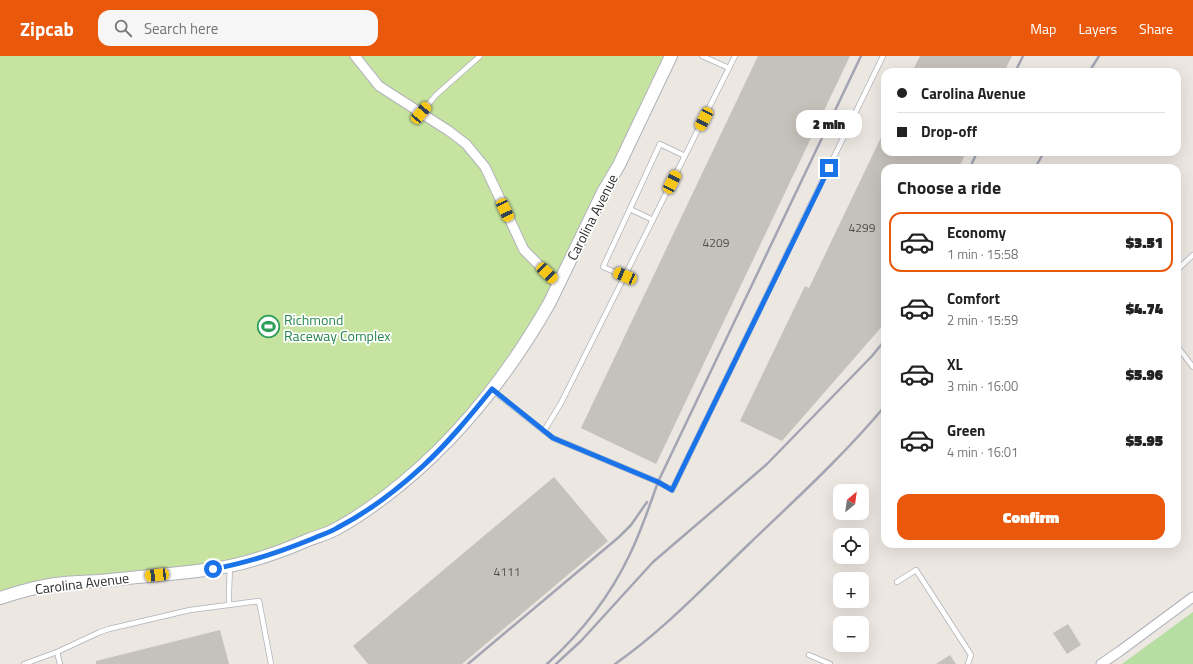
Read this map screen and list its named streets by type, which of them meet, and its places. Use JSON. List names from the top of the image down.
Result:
{
  "streets": {
    "street": ["Carolina Avenue"]
  },
  "places": {
    "sports": ["Richmond Raceway Complex"]
  },
  "house_numbers": ["4299", "4209", "4111"],
  "north": "top right",
  "page": {
    "header": "Zipcab",
    "search": "Search here",
    "nav": ["Map", "Layers", "Share"],
    "banner": ["Carolina Avenue", "Drop-off"],
    "bubble": "2 min",
    "heading": "Choose a ride",
    "list": [
      {
        "name": "Economy",
        "note": "1 min · 15:58",
        "value": "$3.51"
      },
      {
        "name": "Comfort",
        "note": "2 min · 15:59",
        "value": "$4.74"
      },
      {
        "name": "XL",
        "note": "3 min · 16:00",
        "value": "$5.96"
      },
      {
        "name": "Green",
        "note": "4 min · 16:01",
        "value": "$5.95"
      }
    ],
    "map_buttons": ["+", "−"],
    "buttons": "Confirm"
  }
}
